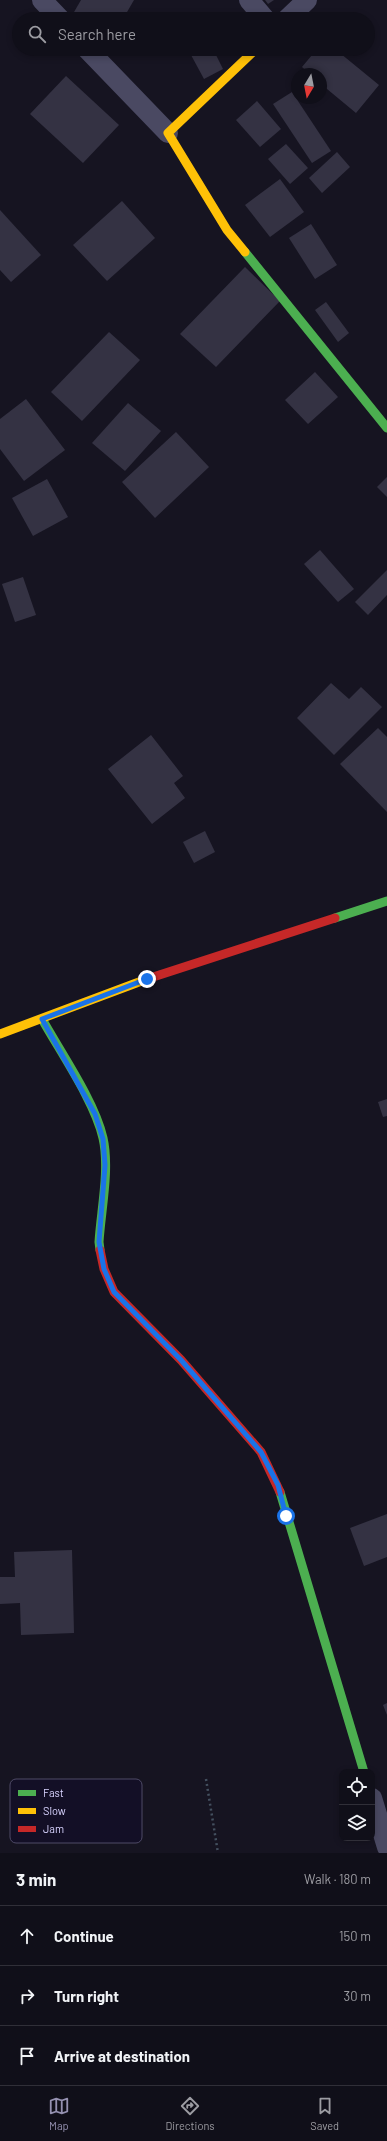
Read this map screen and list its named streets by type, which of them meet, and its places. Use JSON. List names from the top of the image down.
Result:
{
  "legend": ["Fast", "Slow", "Jam"],
  "north": "bottom",
  "page": {
    "search": "Search here",
    "heading": ["3 min", "Walk · 180 m"],
    "list": [
      ["Continue", "150 m"],
      ["Turn right", "30 m"],
      "Arrive at destination"
    ],
    "nav": ["Map", "Directions", "Saved"]
  }
}
